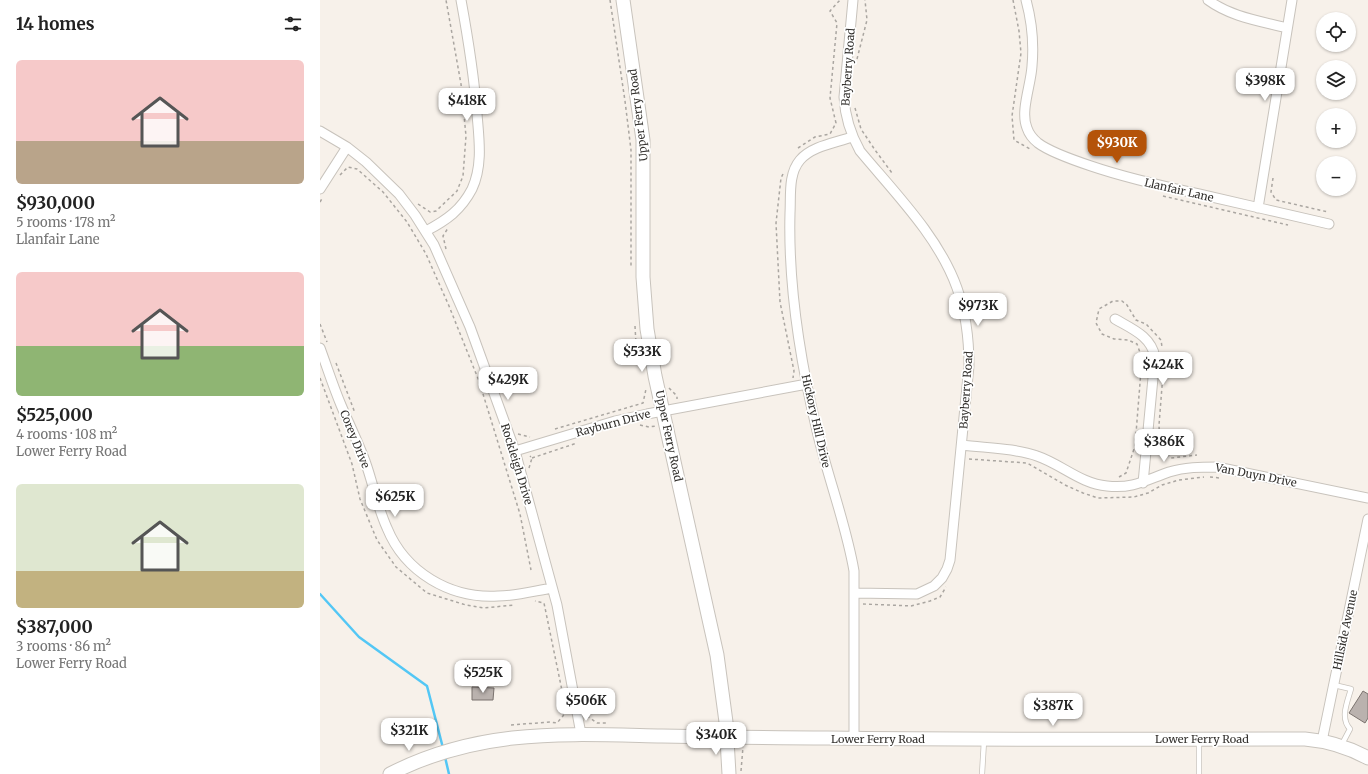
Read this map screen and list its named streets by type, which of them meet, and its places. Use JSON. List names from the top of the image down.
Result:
{
  "streets": {
    "street": [
      "Bayberry Road",
      "Upper Ferry Road",
      "Llanfair Lane",
      "Hickory Hill Drive",
      "Rayburn Drive",
      "Corey Drive",
      "Rockleigh Drive",
      "Van Duyn Drive",
      "Hillside Avenue",
      "Lower Ferry Road"
    ]
  },
  "crossings": [
    ["Bayberry Road", "Hickory Hill Drive"],
    ["Bayberry Road", "Van Duyn Drive"],
    ["Upper Ferry Road", "Rayburn Drive"],
    ["Upper Ferry Road", "Lower Ferry Road"],
    ["Hickory Hill Drive", "Rayburn Drive"],
    ["Hickory Hill Drive", "Lower Ferry Road"],
    ["Rayburn Drive", "Rockleigh Drive"],
    ["Corey Drive", "Rockleigh Drive"],
    ["Rockleigh Drive", "Lower Ferry Road"],
    ["Hillside Avenue", "Lower Ferry Road"]
  ],
  "page": {
    "heading": "14 homes",
    "map_buttons": ["+", "−"],
    "list": [
      {
        "name": "$930,000",
        "note": "5 rooms · 178 m² · Llanfair Lane"
      },
      {
        "name": "$525,000",
        "note": "4 rooms · 108 m² · Lower Ferry Road"
      },
      {
        "name": "$387,000",
        "note": "3 rooms · 86 m² · Lower Ferry Road"
      }
    ],
    "price": [
      "$398K",
      "$418K",
      "$930K",
      "$973K",
      "$533K",
      "$424K",
      "$429K",
      "$386K",
      "$625K",
      "$525K",
      "$506K",
      "$387K",
      "$321K",
      "$340K"
    ]
  }
}
